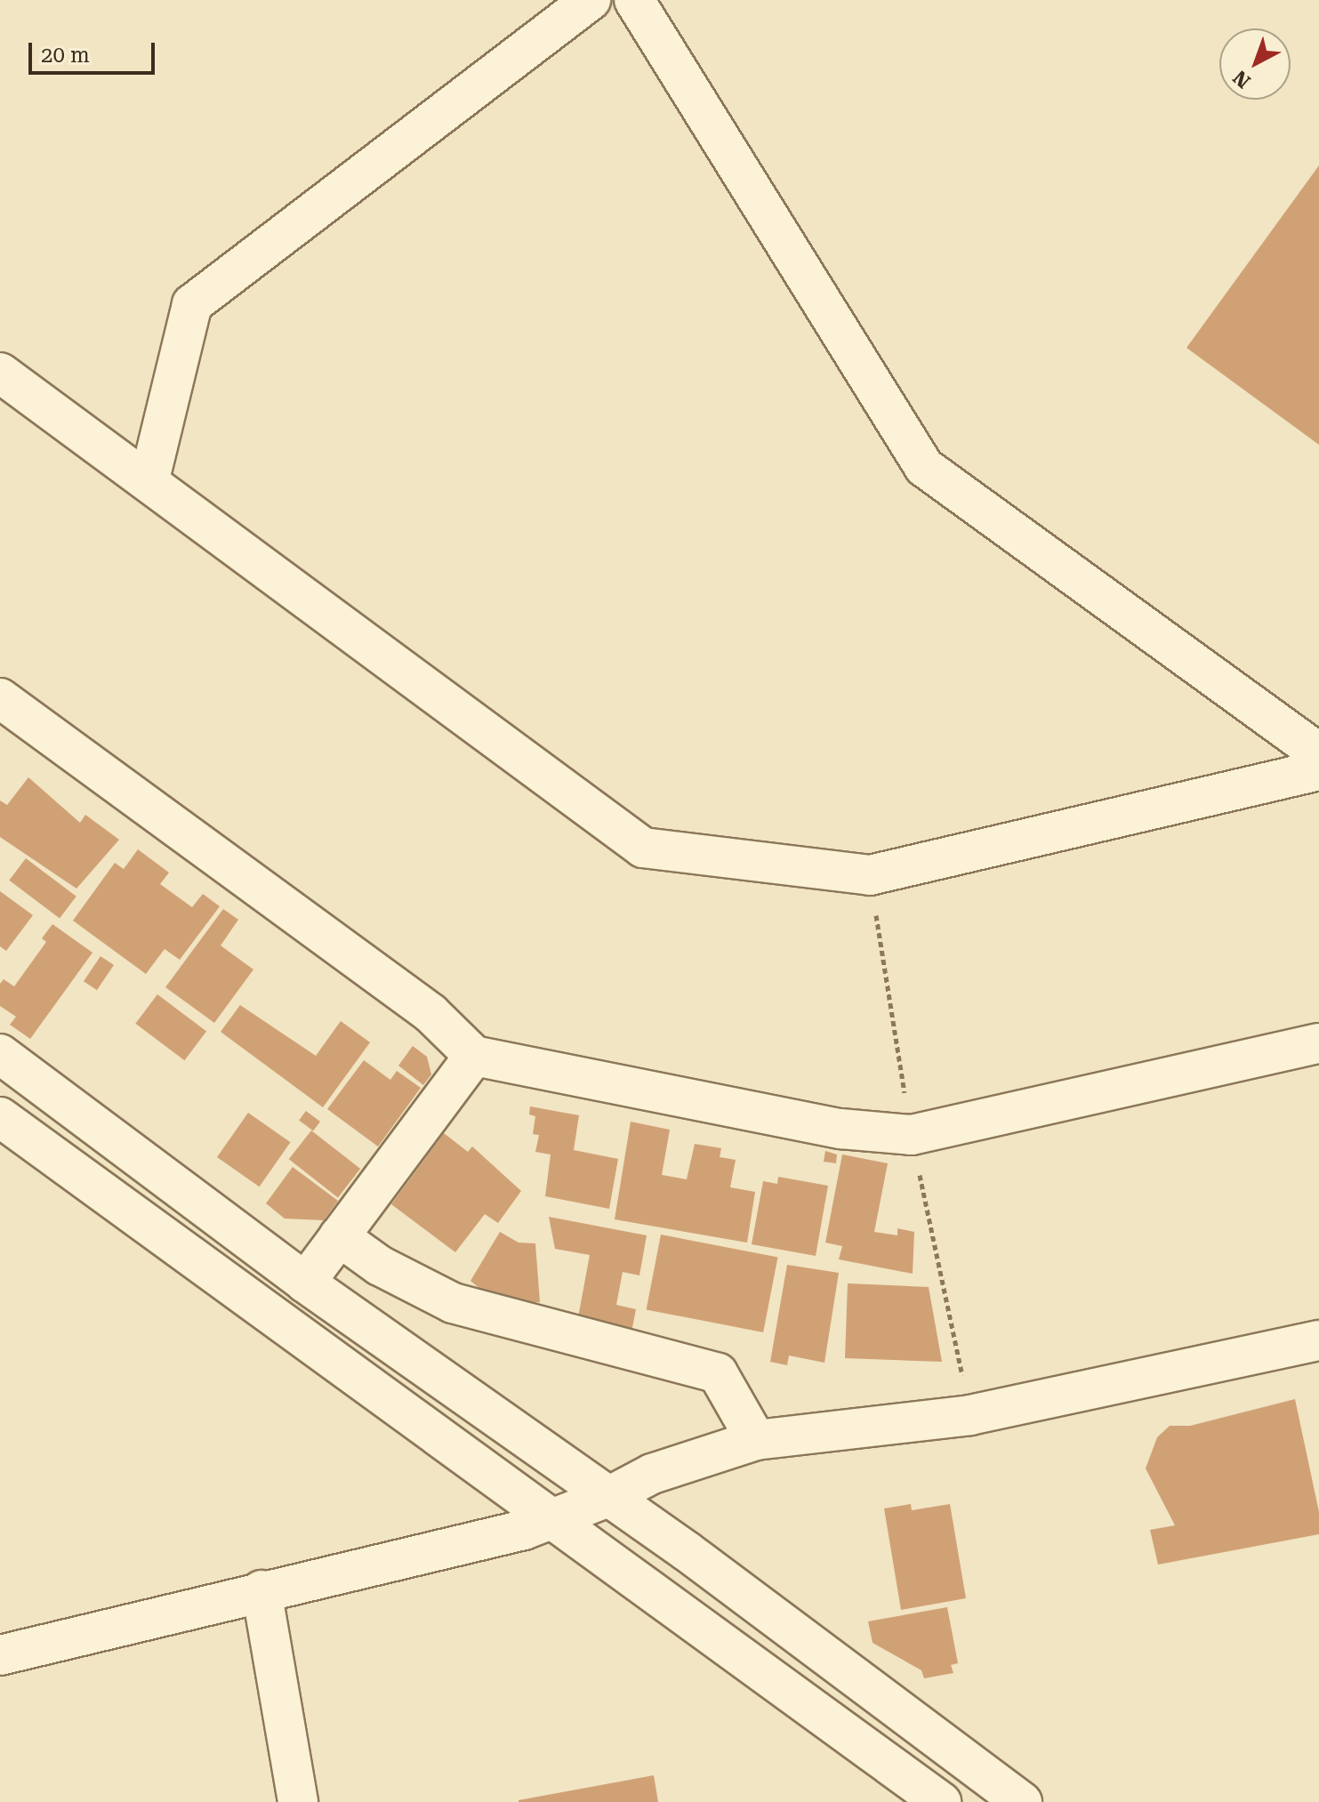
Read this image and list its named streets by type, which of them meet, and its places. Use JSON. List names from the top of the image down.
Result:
{
  "scale_bar": "20 m",
  "north": "bottom left"
}
